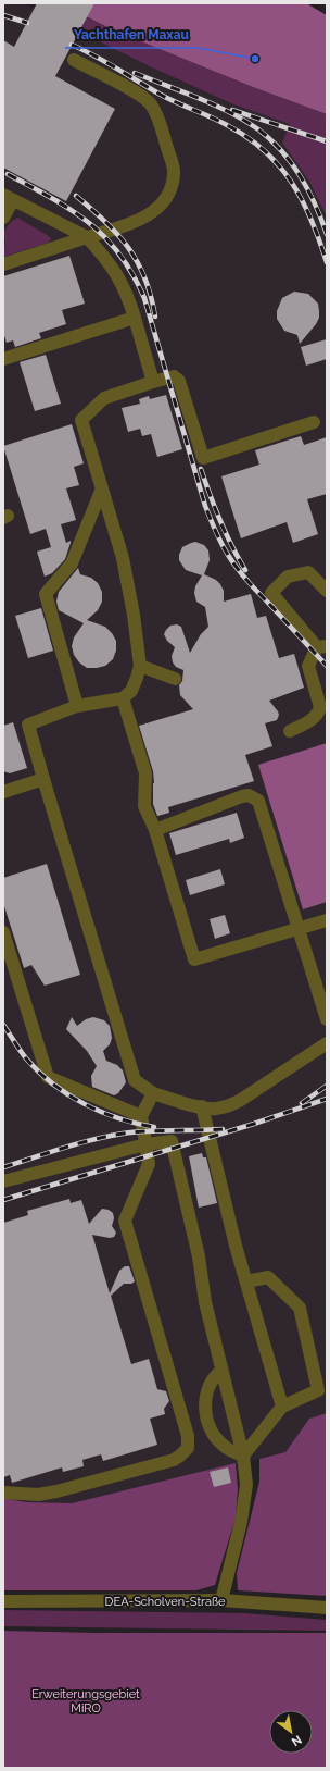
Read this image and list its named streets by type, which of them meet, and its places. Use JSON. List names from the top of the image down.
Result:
{
  "streets": {
    "street": ["DEA-Scholven-Straße"]
  },
  "parks": ["Erweiterungsgebiet MiRO"],
  "places": ["Yachthafen Maxau"],
  "north": "bottom right"
}
